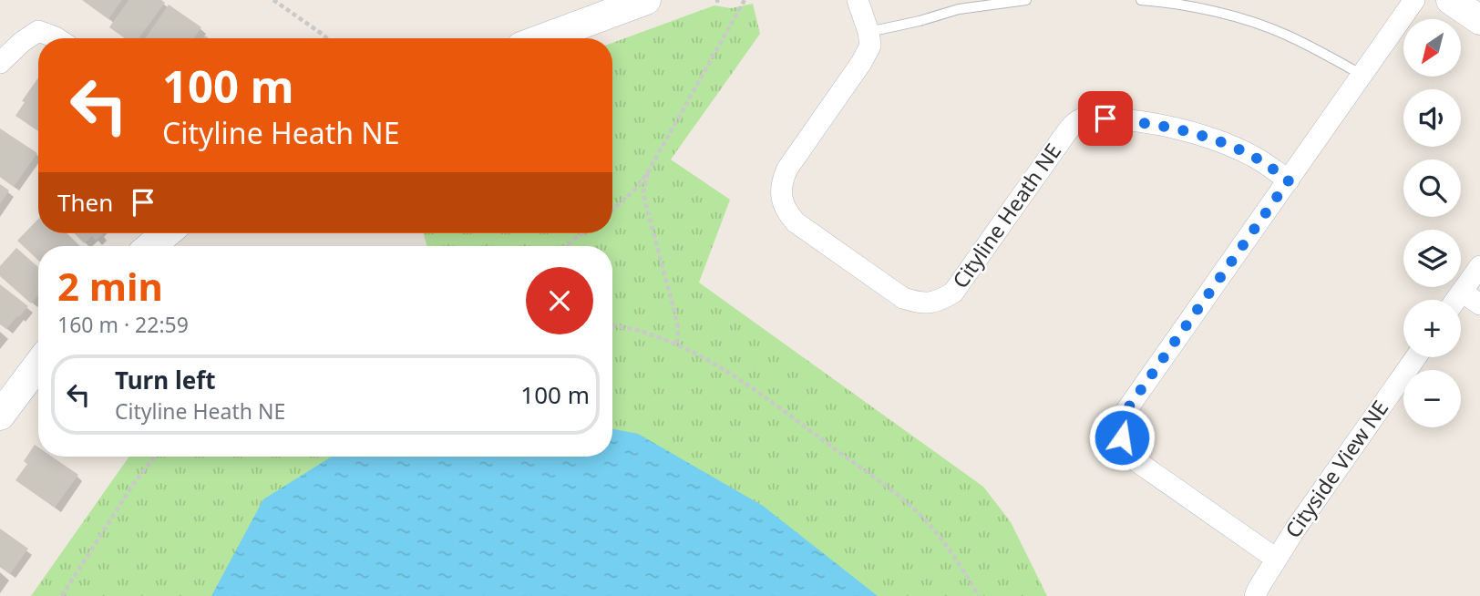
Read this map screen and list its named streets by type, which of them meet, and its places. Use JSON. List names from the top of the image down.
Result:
{
  "streets": {
    "street": ["Cityline Heath NE", "Cityside View NE"]
  },
  "north": "bottom left",
  "page": {
    "map_buttons": ["+", "−"],
    "turn": ["100 m", "Cityline Heath NE"],
    "then": "Then",
    "heading": ["2 min", "160 m · 22:59"],
    "list": [
      {
        "name": "Turn left",
        "note": "Cityline Heath NE",
        "value": "100 m"
      }
    ]
  }
}
